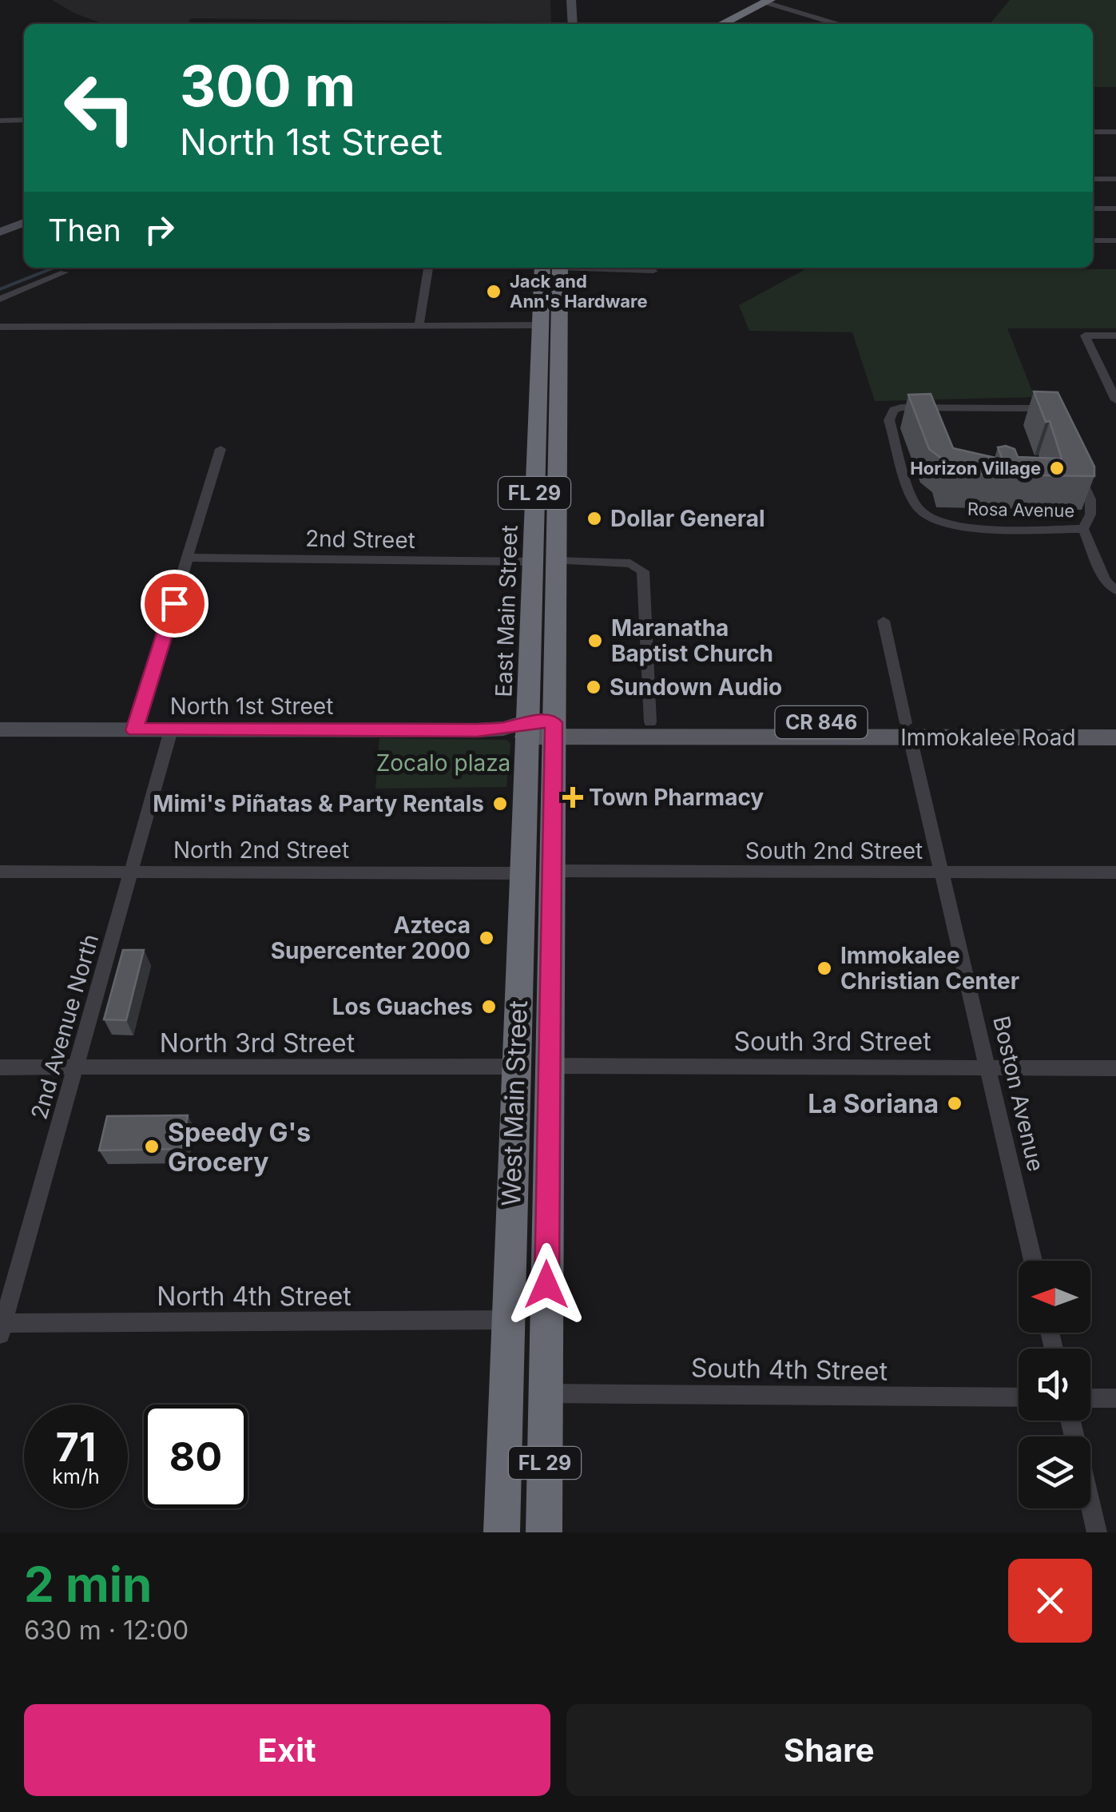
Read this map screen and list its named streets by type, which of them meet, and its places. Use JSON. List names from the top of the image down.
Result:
{
  "streets": {
    "highway": ["FL 29", "East Main Street", "West Main Street"],
    "main road": ["CR 846", "Immokalee Road"],
    "street": [
      "Rosa Avenue",
      "2nd Street",
      "North 1st Street",
      "North 2nd Street",
      "South 2nd Street",
      "2nd Avenue North",
      "South 3rd Street",
      "North 3rd Street",
      "Boston Avenue",
      "North 4th Street",
      "South 4th Street"
    ]
  },
  "crossings": [
    ["2nd Street", "East Main Street"],
    ["East Main Street", "North 1st Street"],
    ["East Main Street", "Immokalee Road"],
    ["East Main Street", "West Main Street"],
    ["North 1st Street", "Immokalee Road"],
    ["North 1st Street", "2nd Avenue North"],
    ["North 1st Street", "West Main Street"],
    ["Immokalee Road", "Boston Avenue"],
    ["Immokalee Road", "West Main Street"],
    ["North 2nd Street", "2nd Avenue North"],
    ["North 2nd Street", "West Main Street"],
    ["South 2nd Street", "Boston Avenue"],
    ["South 2nd Street", "West Main Street"],
    ["2nd Avenue North", "North 3rd Street"],
    ["2nd Avenue North", "North 4th Street"],
    ["South 3rd Street", "Boston Avenue"],
    ["South 3rd Street", "West Main Street"],
    ["North 3rd Street", "West Main Street"],
    ["West Main Street", "North 4th Street"],
    ["West Main Street", "South 4th Street"]
  ],
  "parks": ["Zocalo plaza"],
  "places": {
    "other": [
      "Jack and Ann's Hardware",
      "Horizon Village",
      "Dollar General",
      "Maranatha Baptist Church",
      "Sundown Audio",
      "Mimi's Piñatas & Party Rentals",
      "Azteca Supercenter 2000",
      "Immokalee Christian Center",
      "Los Guaches",
      "La Soriana",
      "Speedy G's Grocery"
    ],
    "health": ["Town Pharmacy"]
  },
  "north": "left",
  "page": {
    "turn": ["300 m", "North 1st Street"],
    "then": "Then",
    "speed": "71 km/h",
    "limit": "80",
    "heading": ["2 min", "630 m · 12:00"],
    "buttons": ["Exit", "Share"]
  }
}
